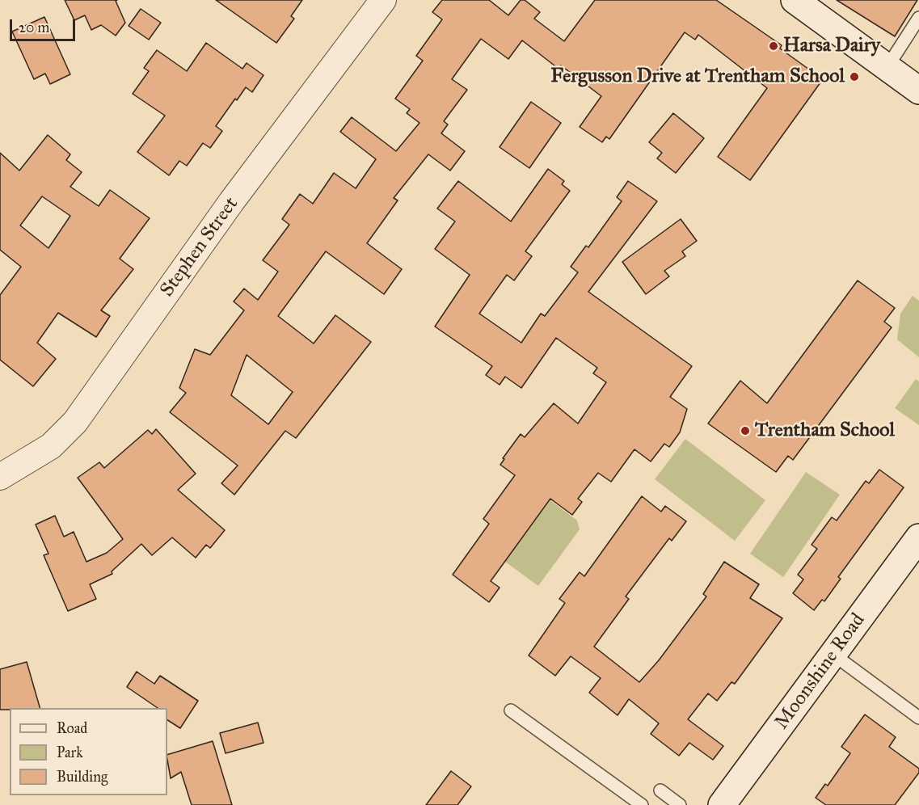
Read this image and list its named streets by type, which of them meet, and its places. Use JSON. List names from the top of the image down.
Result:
{
  "streets": {
    "street": ["Stephen Street", "Moonshine Road"]
  },
  "places": ["Harsa Dairy", "Fergusson Drive at Trentham School", "Trentham School"],
  "legend": ["Road", "Park", "Building"],
  "scale_bar": "20 m"
}
